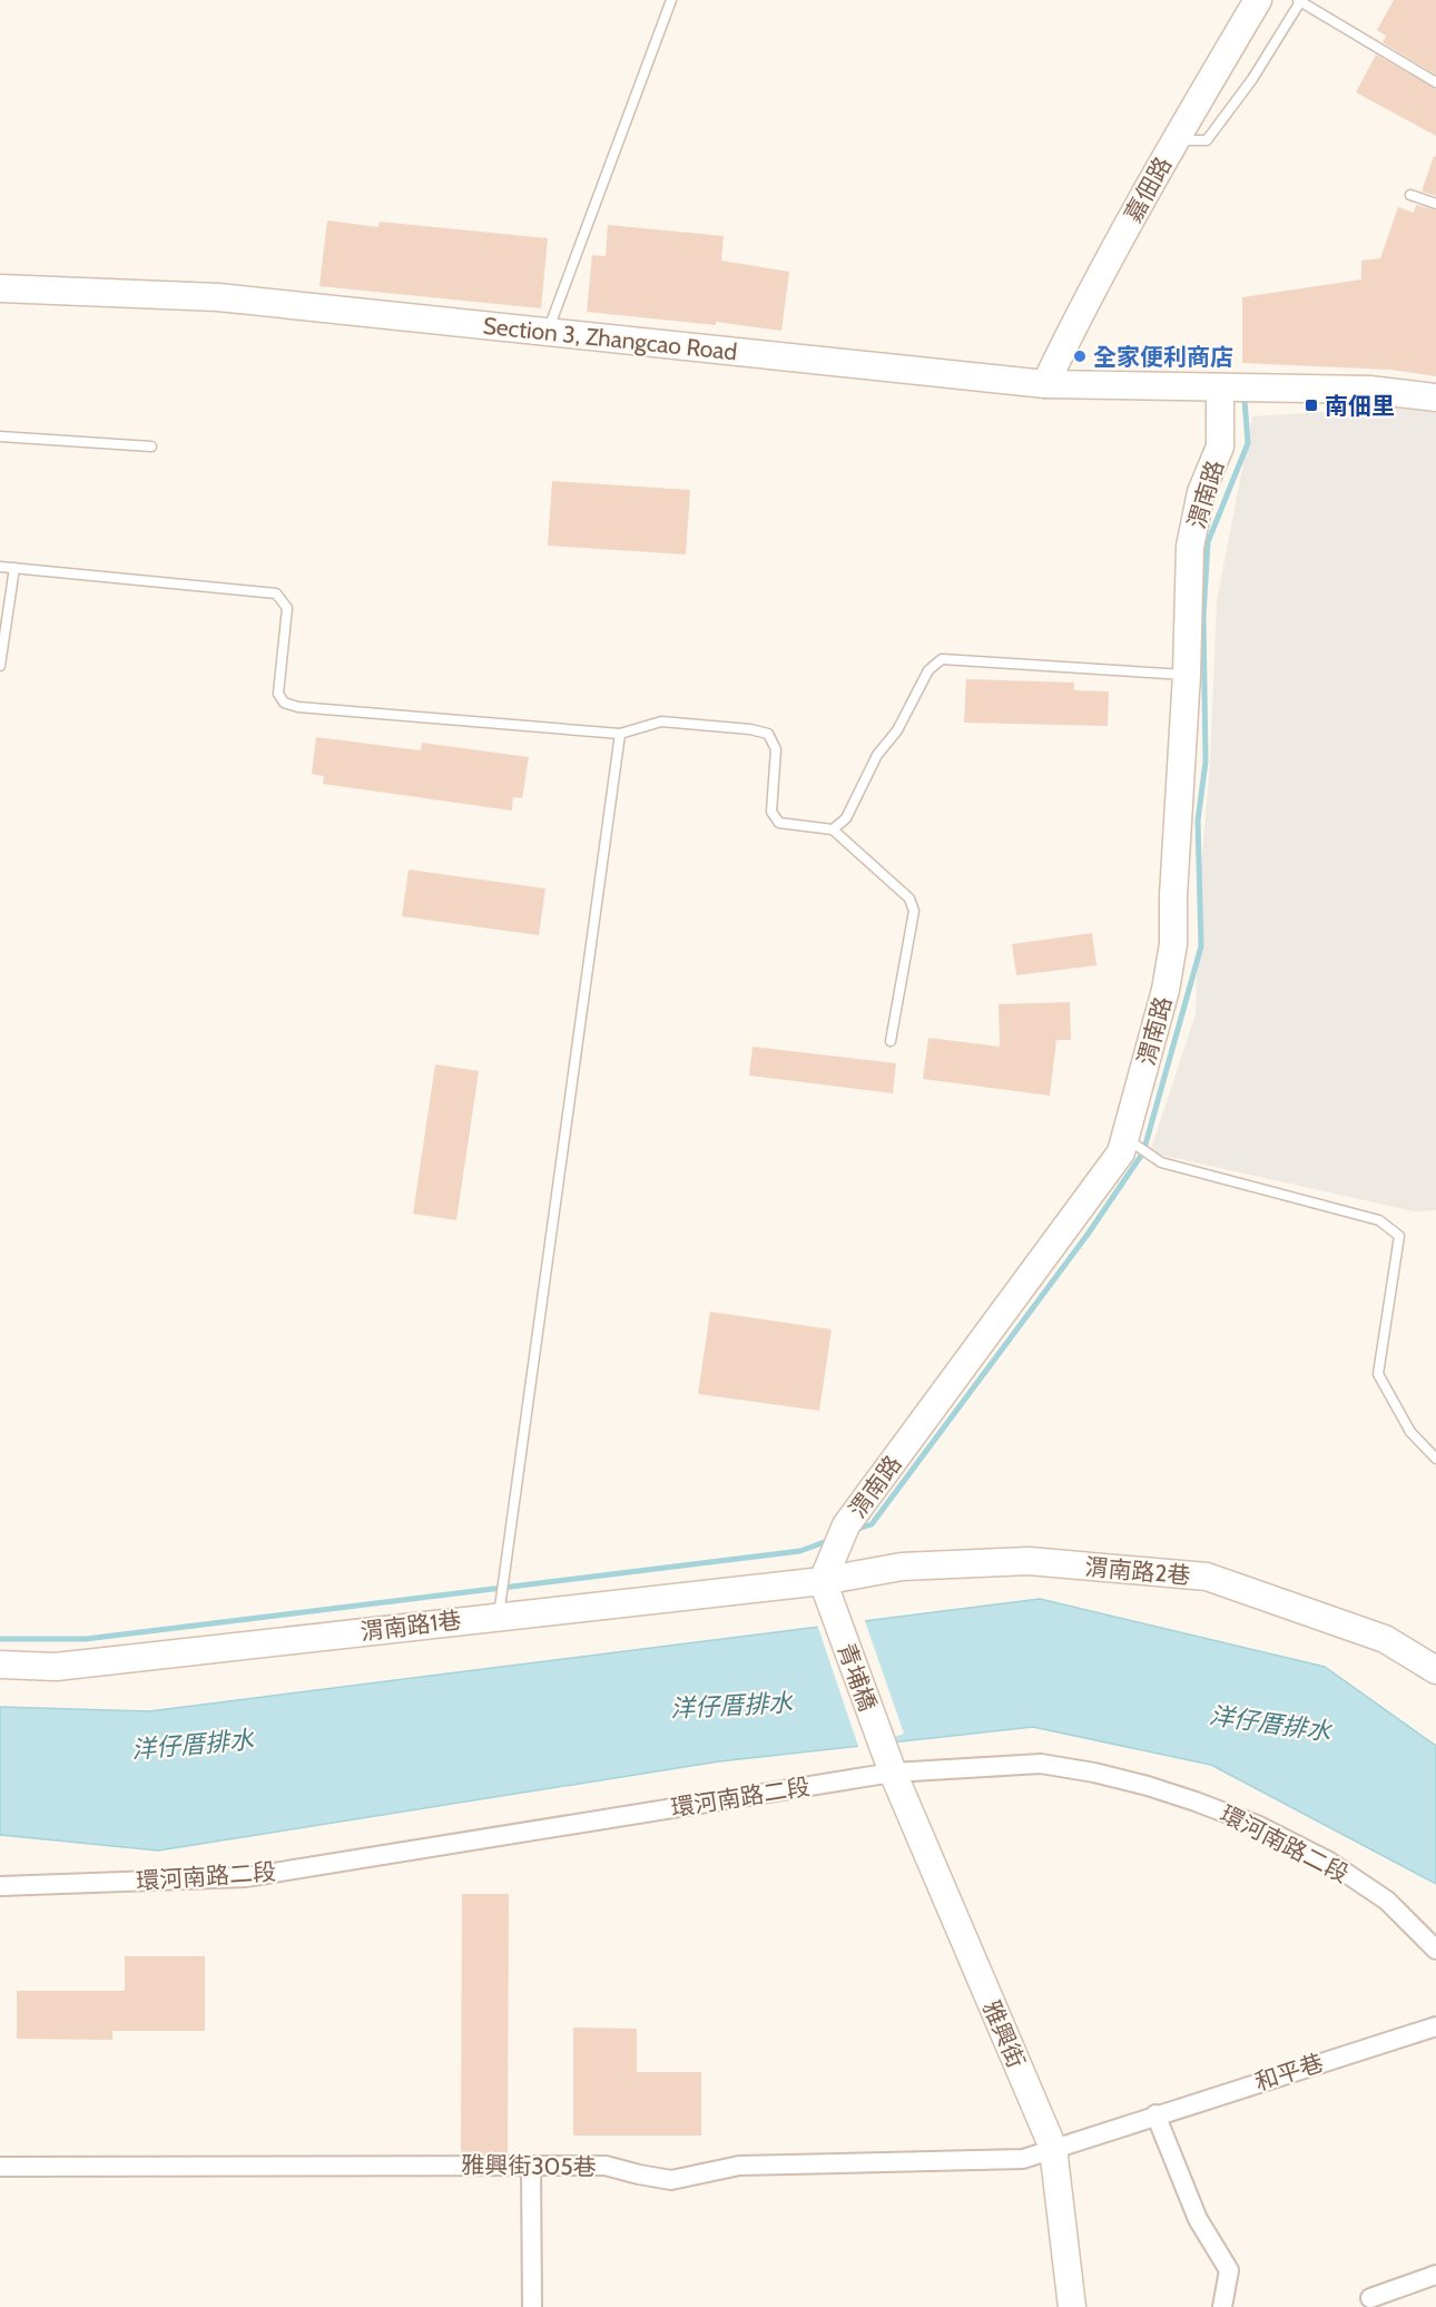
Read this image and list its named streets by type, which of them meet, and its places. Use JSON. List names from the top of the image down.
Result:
{
  "streets": {
    "street": [
      "嘉佃路",
      "Section 3, Zhangcao Road",
      "渭南路",
      "渭南路2巷",
      "渭南路1巷",
      "青埔橋",
      "環河南路二段",
      "雅興街",
      "和平巷",
      "雅興街305巷"
    ]
  },
  "crossings": [
    ["嘉佃路", "Section 3, Zhangcao Road"],
    ["Section 3, Zhangcao Road", "渭南路"],
    ["渭南路", "渭南路2巷"],
    ["渭南路", "渭南路1巷"],
    ["渭南路", "青埔橋"],
    ["渭南路2巷", "渭南路1巷"],
    ["渭南路2巷", "青埔橋"],
    ["渭南路1巷", "青埔橋"],
    ["青埔橋", "環河南路二段"],
    ["青埔橋", "雅興街"],
    ["環河南路二段", "雅興街"],
    ["雅興街", "和平巷"],
    ["雅興街", "雅興街305巷"],
    ["和平巷", "雅興街305巷"]
  ],
  "water": ["洋仔厝排水"],
  "places": {
    "other": ["全家便利商店"],
    "transit": ["南佃里"]
  }
}
